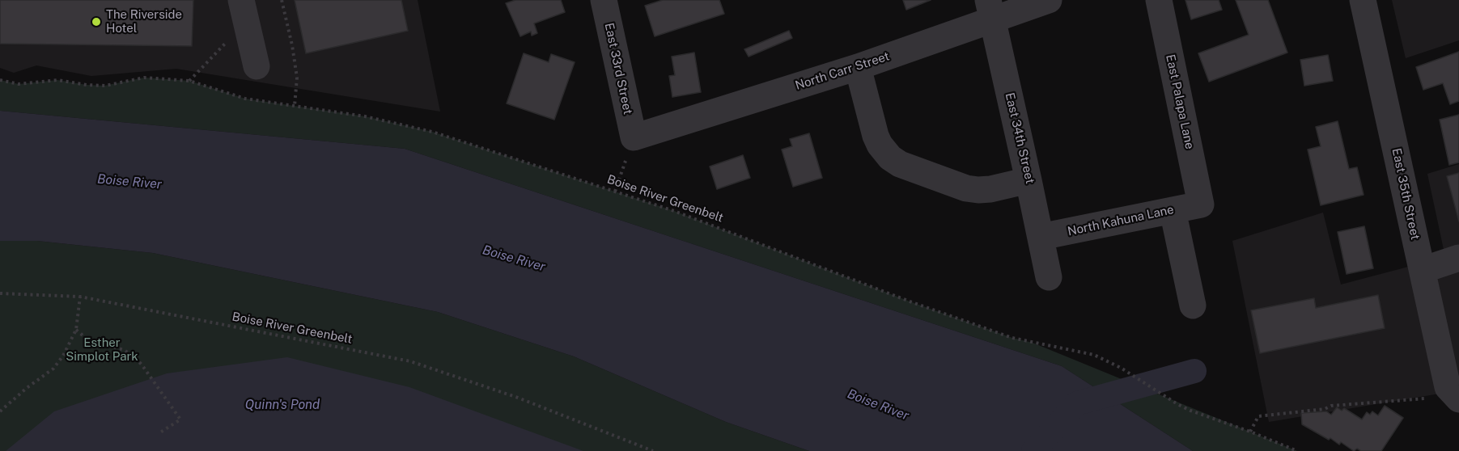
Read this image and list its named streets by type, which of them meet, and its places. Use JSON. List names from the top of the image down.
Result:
{
  "streets": {
    "street": [
      "East 33rd Street",
      "North Carr Street",
      "East Palapa Lane",
      "East 34th Street",
      "East 35th Street",
      "North Kahuna Lane"
    ],
    "path": ["Boise River Greenbelt"]
  },
  "crossings": [
    ["East 33rd Street", "North Carr Street"],
    ["North Carr Street", "East 34th Street"],
    ["East Palapa Lane", "North Kahuna Lane"],
    ["East 34th Street", "North Kahuna Lane"]
  ],
  "water": ["Boise River", "Quinn's Pond"],
  "parks": ["Esther Simplot Park"],
  "places": ["The Riverside Hotel"]
}
